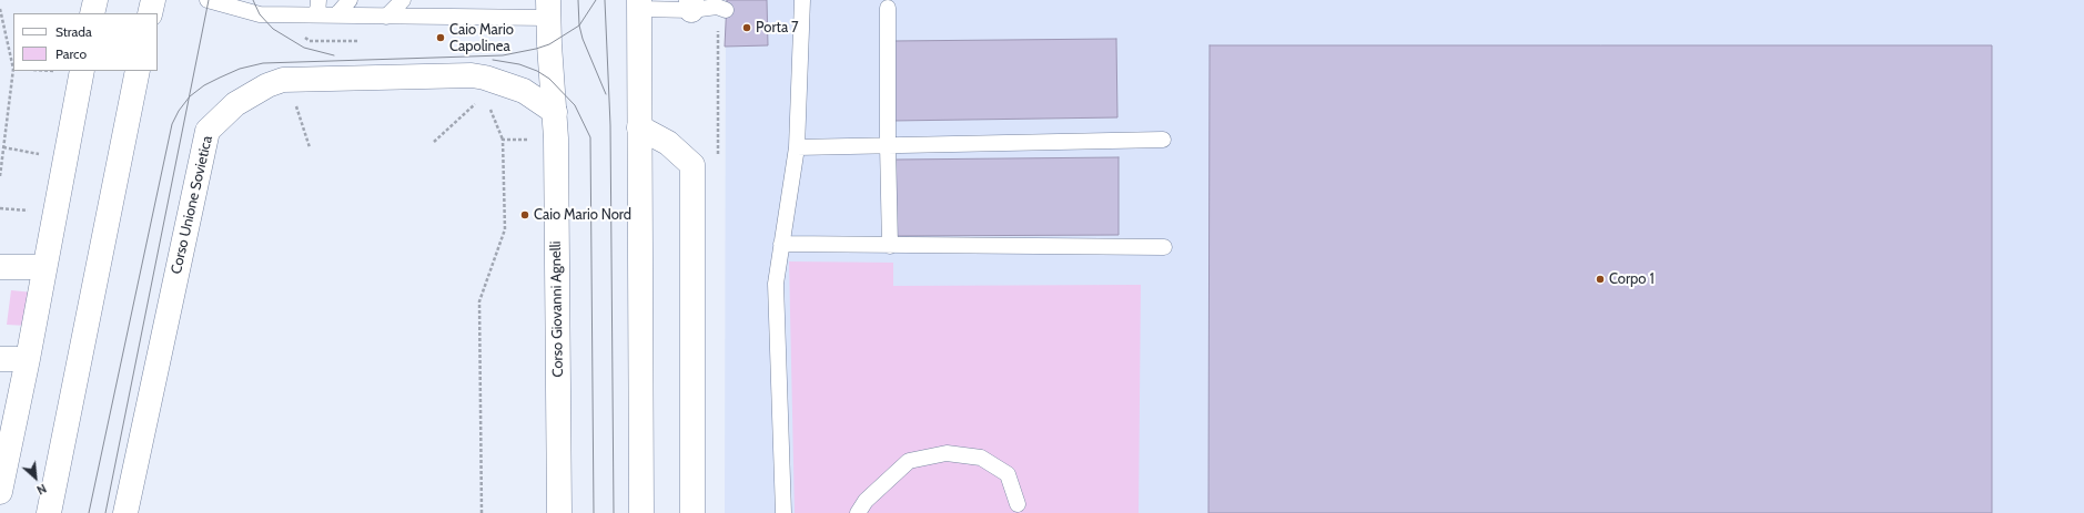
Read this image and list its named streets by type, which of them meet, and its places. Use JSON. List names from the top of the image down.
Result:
{
  "streets": {
    "street": ["Corso Unione Sovietica", "Corso Giovanni Agnelli"]
  },
  "crossings": [
    ["Corso Unione Sovietica", "Corso Giovanni Agnelli"]
  ],
  "places": [
    "Porta 7",
    "Caio Mario Capolinea",
    "Caio Mario Nord",
    "Corpo 1"
  ],
  "legend": ["Strada", "Parco"],
  "north": "bottom right"
}
